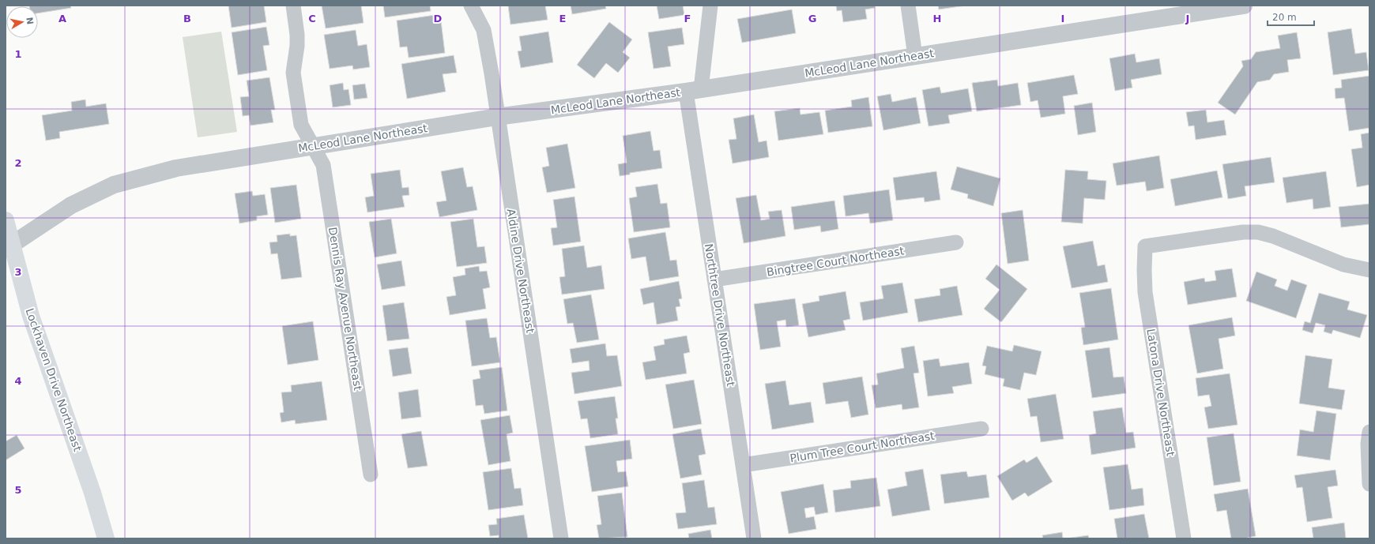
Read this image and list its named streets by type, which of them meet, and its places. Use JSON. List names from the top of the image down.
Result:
{
  "streets": {
    "main road": ["Lockhaven Drive Northeast"],
    "street": [
      "McLeod Lane Northeast",
      "Bingtree Court Northeast",
      "Aldine Drive Northeast",
      "Dennis Ray Avenue Northeast",
      "Northtree Drive Northeast",
      "Latona Drive Northeast",
      "Plum Tree Court Northeast"
    ]
  },
  "crossings": [
    ["McLeod Lane Northeast", "Aldine Drive Northeast"],
    ["McLeod Lane Northeast", "Dennis Ray Avenue Northeast"],
    ["McLeod Lane Northeast", "Northtree Drive Northeast"],
    ["McLeod Lane Northeast", "Lockhaven Drive Northeast"],
    ["Bingtree Court Northeast", "Northtree Drive Northeast"],
    ["Northtree Drive Northeast", "Plum Tree Court Northeast"]
  ],
  "scale_bar": "20 m",
  "north": "right",
  "grid": {
    "columns": [
      "A",
      "B",
      "C",
      "D",
      "E",
      "F",
      "G",
      "H",
      "I",
      "J"
    ],
    "rows": [
      "1",
      "2",
      "3",
      "4",
      "5"
    ]
  }
}
